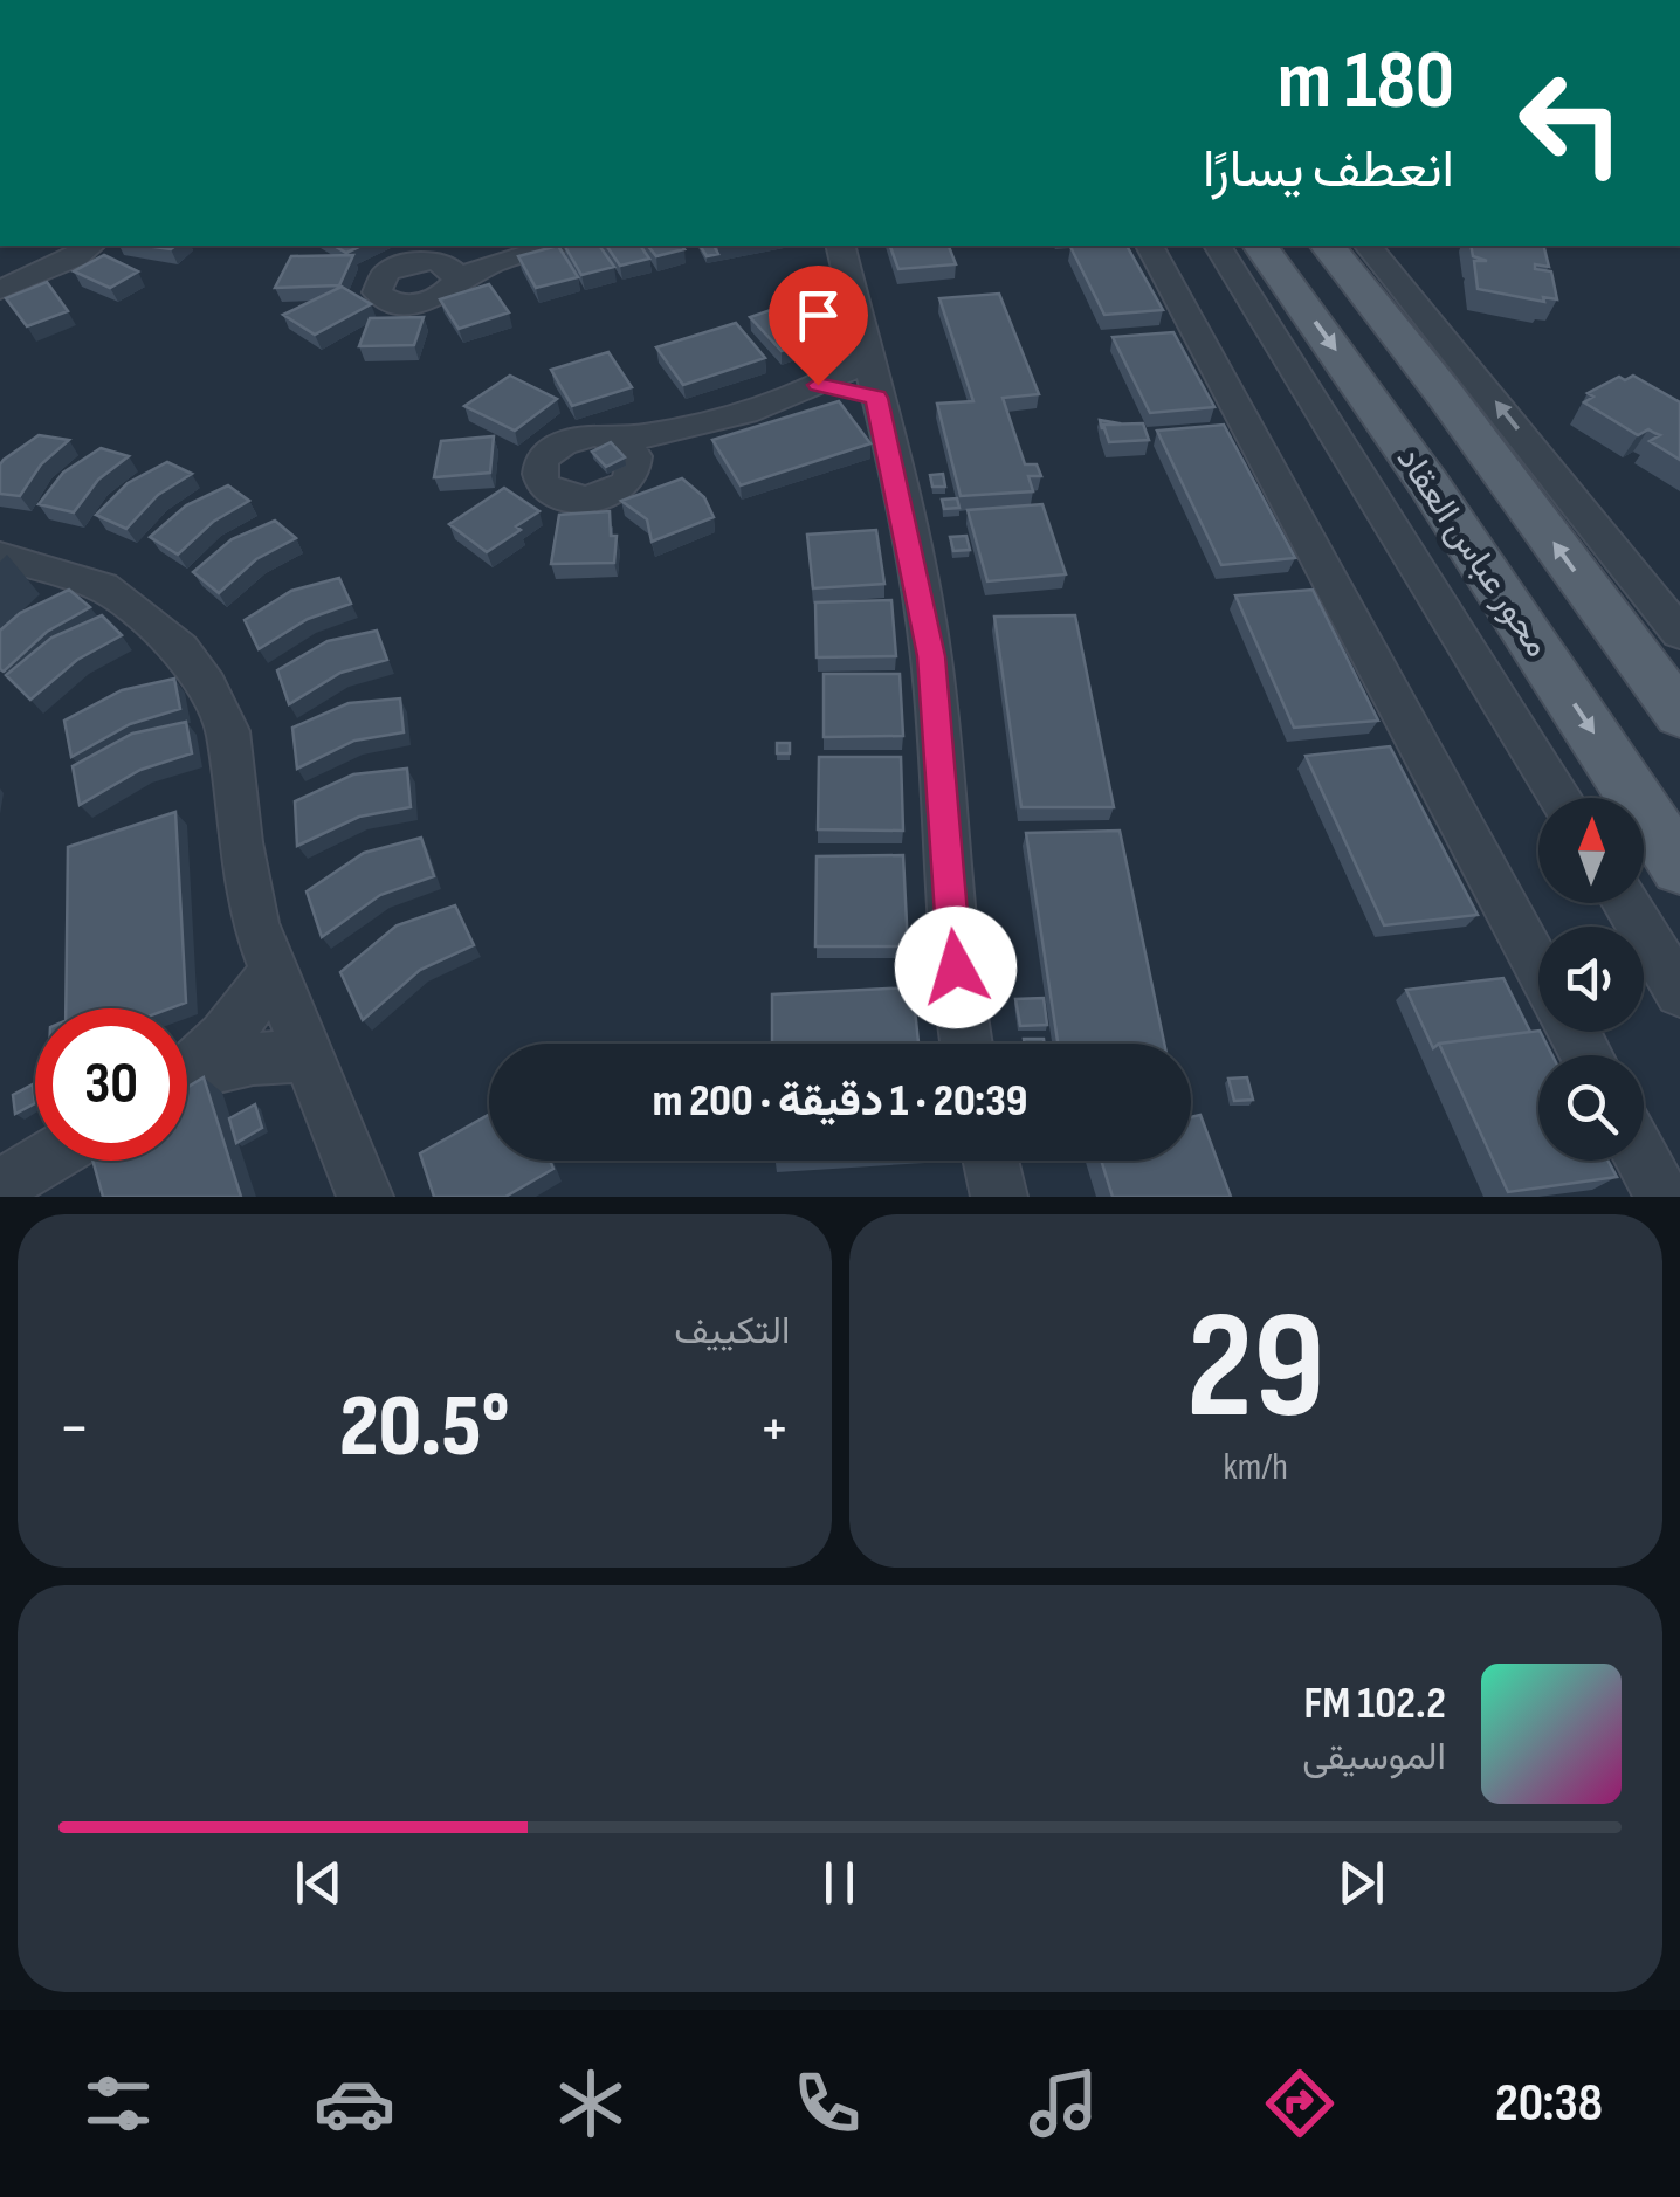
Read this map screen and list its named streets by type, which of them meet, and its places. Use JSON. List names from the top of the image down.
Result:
{
  "streets": {
    "main road": ["محور عباس العقاد"]
  },
  "north": "top",
  "page": {
    "turn": ["180 m", "انعطف يسارًا"],
    "limit": "30",
    "trip": "20:39 · 1 دقيقة · 200 m",
    "tile": [
      ["29", "km/h"],
      "التكييف"
    ],
    "heat": ["−", "20.5°", "+"],
    "song": ["102.2 FM", "الموسيقى"],
    "tabs": "20:38"
  }
}
